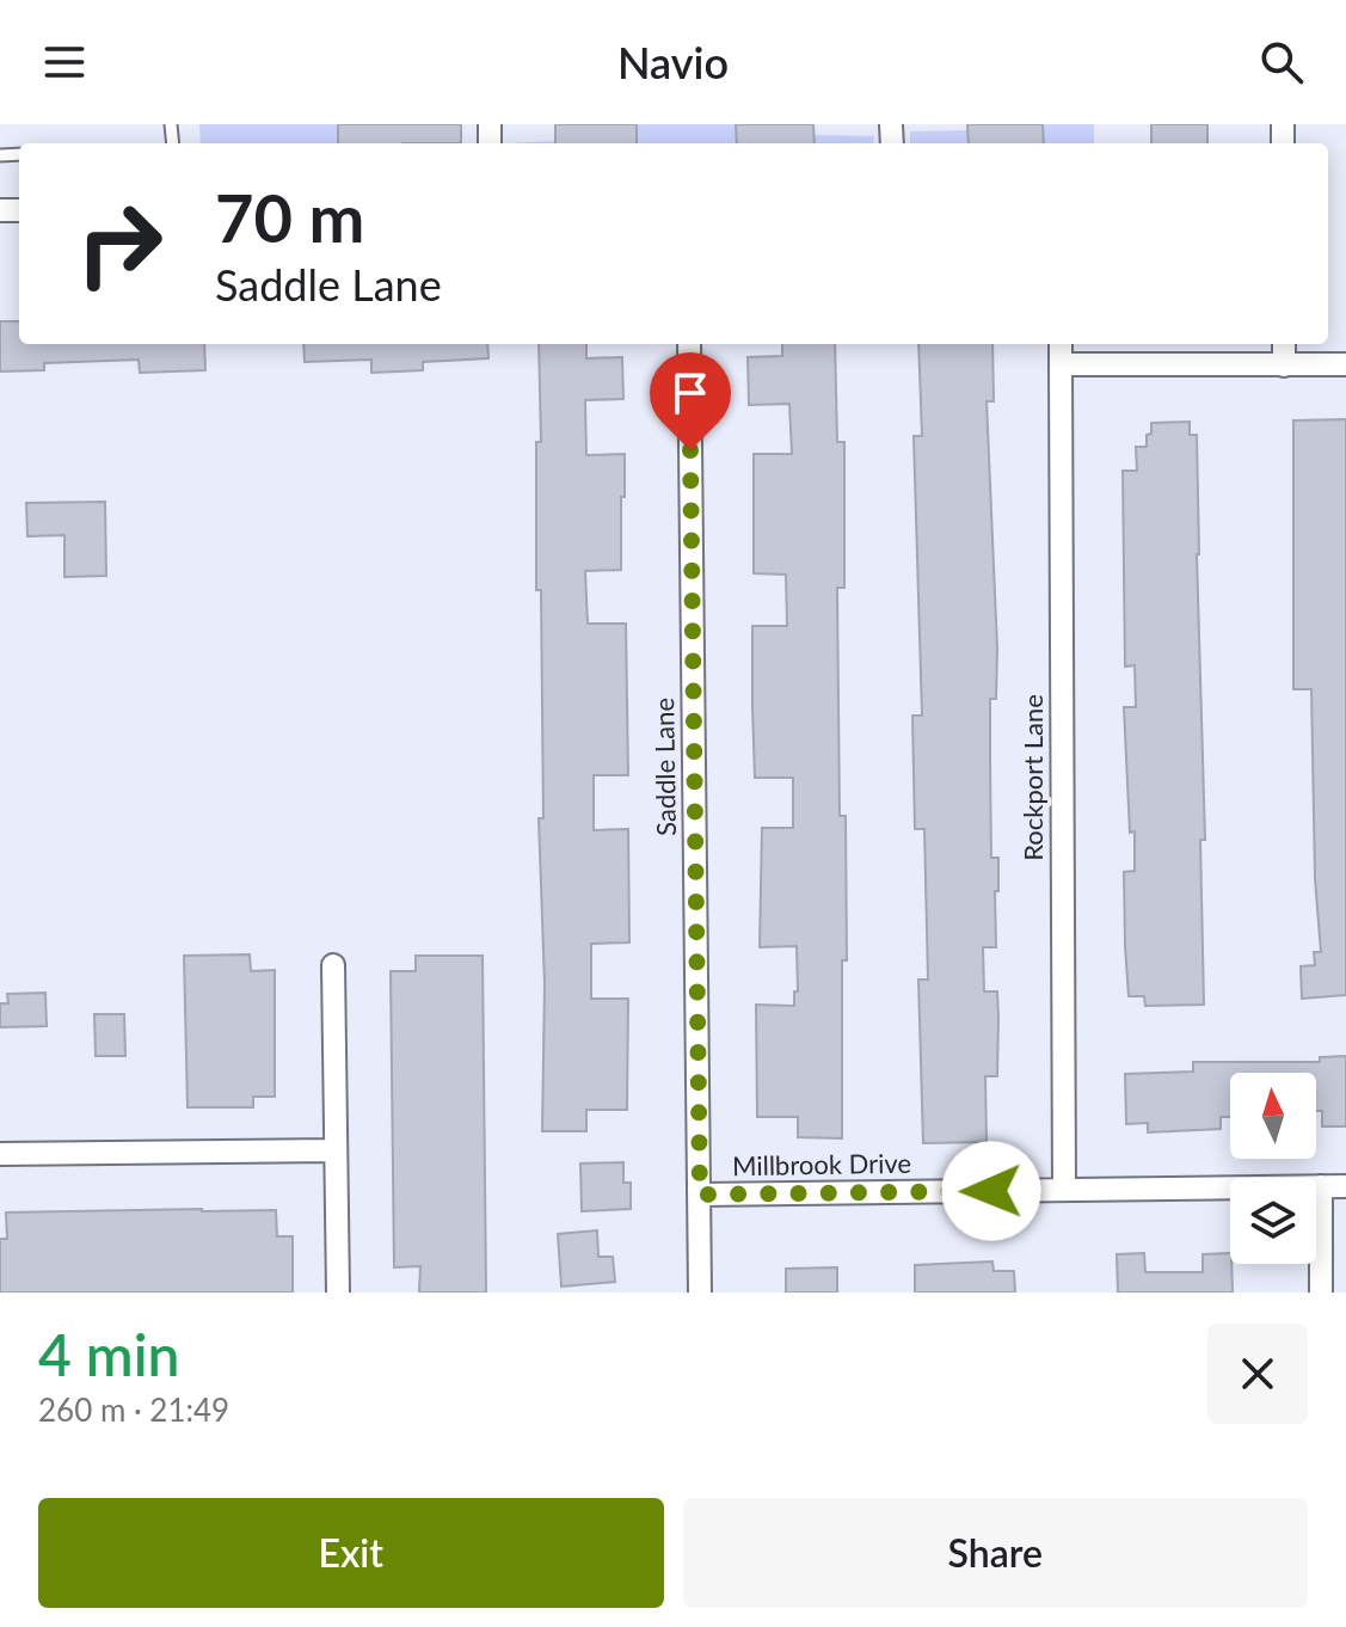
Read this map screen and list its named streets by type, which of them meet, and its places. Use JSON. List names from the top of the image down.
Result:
{
  "streets": {
    "street": ["Saddle Lane", "Rockport Lane", "Millbrook Drive"]
  },
  "crossings": [
    ["Saddle Lane", "Millbrook Drive"],
    ["Rockport Lane", "Millbrook Drive"]
  ],
  "north": "top",
  "page": {
    "header": "Navio",
    "turn": ["70 m", "Saddle Lane"],
    "heading": ["4 min", "260 m · 21:49"],
    "buttons": ["Exit", "Share"]
  }
}
